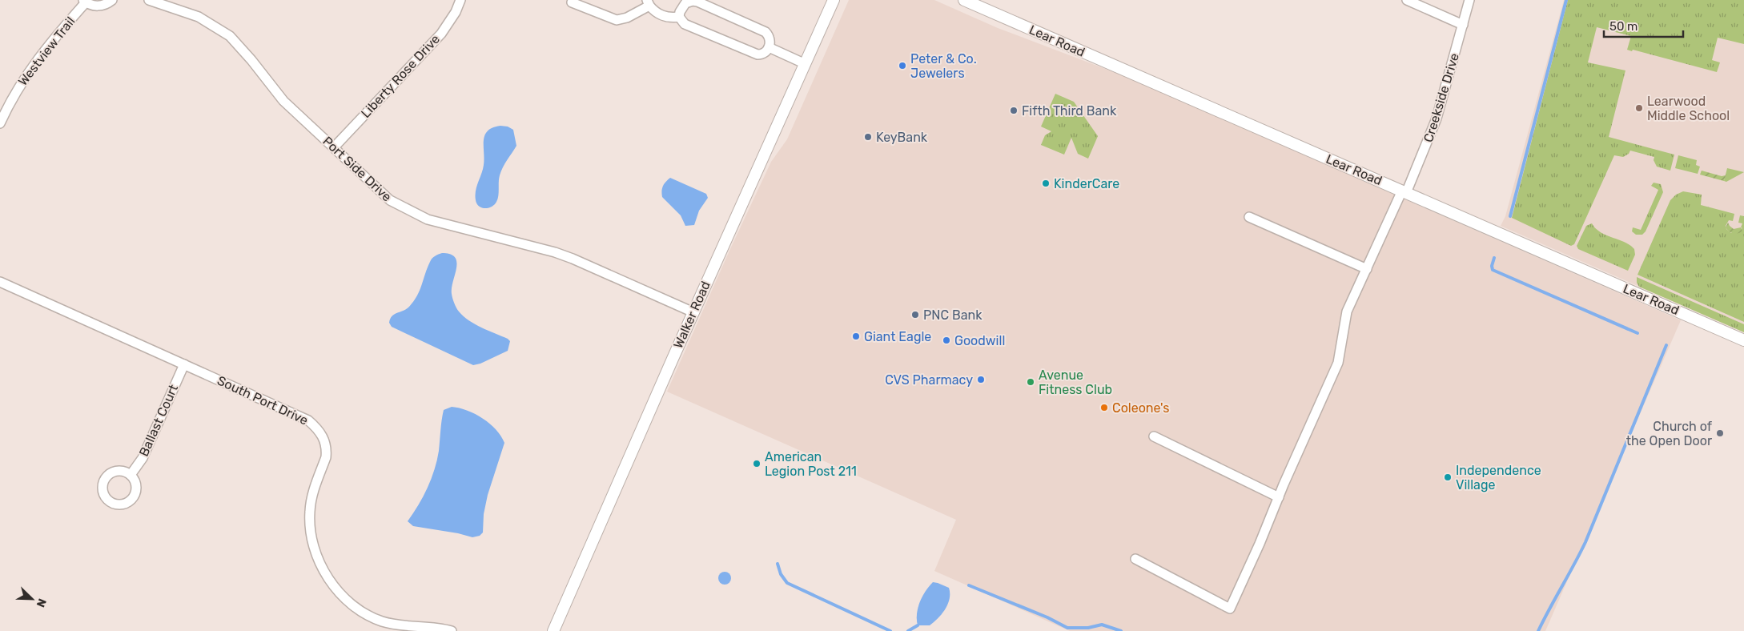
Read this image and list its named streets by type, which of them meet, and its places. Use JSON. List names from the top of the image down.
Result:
{
  "streets": {
    "street": [
      "Lear Road",
      "Westview Trail",
      "Liberty Rose Drive",
      "Creekside Drive",
      "Port Side Drive",
      "Walker Road",
      "South Port Drive",
      "Ballast Court"
    ]
  },
  "crossings": [
    ["Lear Road", "Creekside Drive"],
    ["Liberty Rose Drive", "Port Side Drive"],
    ["Port Side Drive", "Walker Road"],
    ["South Port Drive", "Ballast Court"]
  ],
  "places": [
    "Peter & Co. Jewelers",
    "Learwood Middle School",
    "Fifth Third Bank",
    "KeyBank",
    "KinderCare",
    "PNC Bank",
    "Giant Eagle",
    "Goodwill",
    "CVS Pharmacy",
    "Avenue Fitness Club",
    "Coleone's",
    "Church of the Open Door",
    "American Legion Post 211",
    "Independence Village"
  ],
  "scale_bar": "50 m",
  "north": "bottom right"
}
